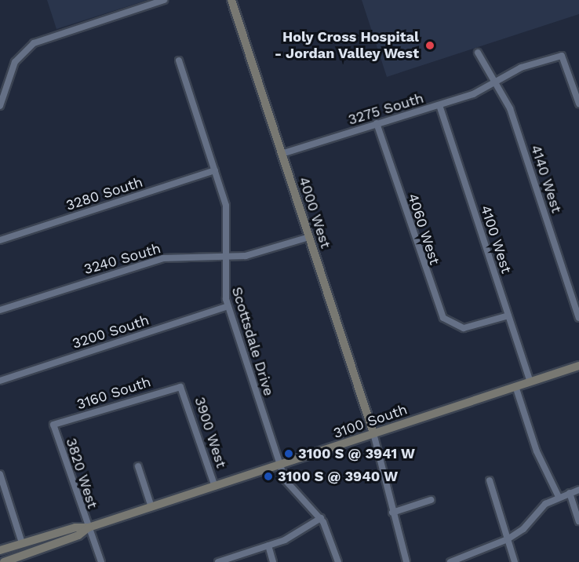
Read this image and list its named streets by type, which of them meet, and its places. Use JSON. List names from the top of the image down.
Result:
{
  "streets": {
    "main road": ["4000 West", "3100 South"],
    "street": [
      "3275 South",
      "4140 West",
      "3280 South",
      "4060 West",
      "4100 West",
      "3240 South",
      "3200 South",
      "Scottsdale Drive",
      "3160 South",
      "3900 West",
      "3820 West"
    ]
  },
  "crossings": [
    ["3275 South", "4140 West"],
    ["3275 South", "4000 West"],
    ["3275 South", "4060 West"],
    ["3275 South", "4100 West"],
    ["3280 South", "Scottsdale Drive"],
    ["4000 West", "3240 South"],
    ["4000 West", "3100 South"],
    ["4060 West", "4100 West"],
    ["4100 West", "3100 South"],
    ["3240 South", "Scottsdale Drive"],
    ["3200 South", "Scottsdale Drive"],
    ["Scottsdale Drive", "3100 South"],
    ["3160 South", "3900 West"],
    ["3160 South", "3820 West"],
    ["3100 South", "3900 West"],
    ["3100 South", "3820 West"]
  ],
  "places": ["Holy Cross Hospital - Jordan Valley West", "3100 S @ 3941 W", "3100 S @ 3940 W"]
}
